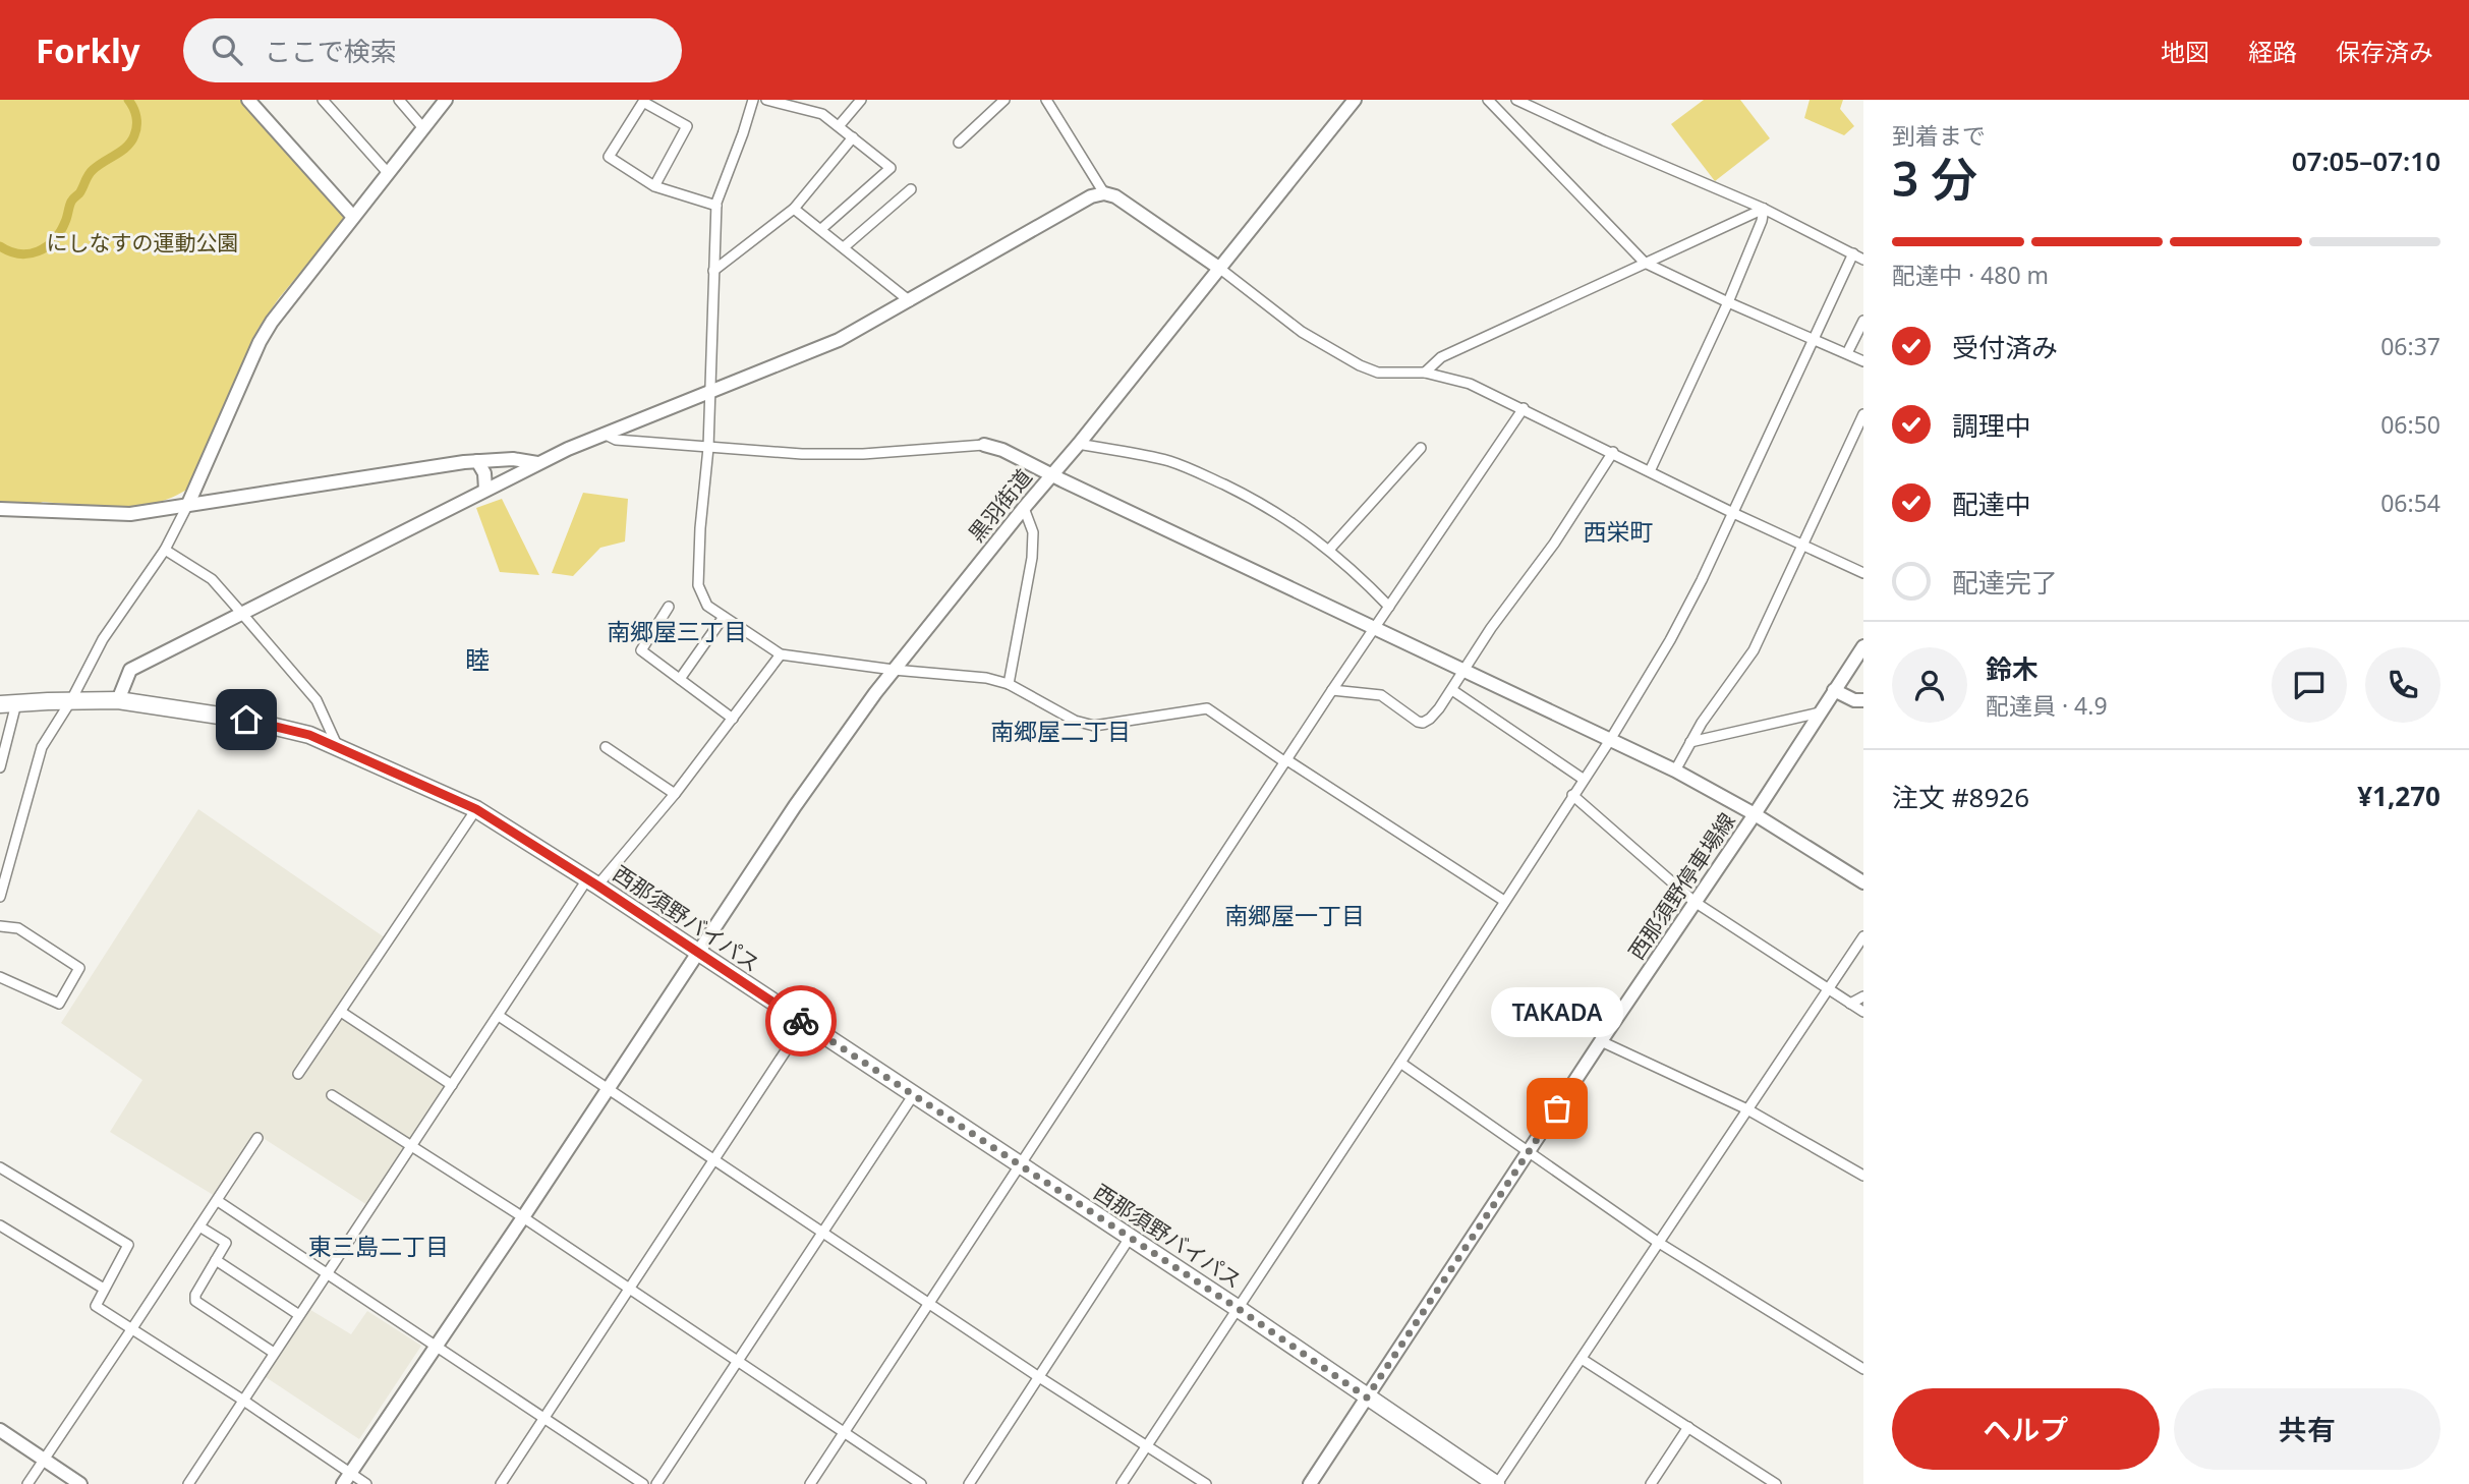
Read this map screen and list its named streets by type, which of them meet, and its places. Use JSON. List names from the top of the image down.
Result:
{
  "streets": {
    "highway": ["西那須野バイパス"],
    "street": ["黒羽街道", "西那須野停車場線"]
  },
  "crossings": [
    ["黒羽街道", "西那須野バイパス"],
    ["西那須野停車場線", "西那須野バイパス"]
  ],
  "districts": [
    "西栄町",
    "南郷屋三丁目",
    "睦",
    "南郷屋二丁目",
    "南郷屋一丁目",
    "東三島二丁目"
  ],
  "parks": ["にしなすの運動公園"],
  "places": ["TAKADA"],
  "page": {
    "header": "Forkly",
    "search": "ここで検索",
    "nav": ["地図", "経路", "保存済み"],
    "heading": ["3 分", "到着まで", "07:05–07:10"],
    "panel": [
      "鈴木",
      "配達員 · 4.9",
      "注文 #8926",
      "¥1,270"
    ],
    "bar": "配達中 · 480 m",
    "list": [
      ["受付済み", "06:37"],
      ["調理中", "06:50"],
      ["配達中", "06:54"],
      "配達完了"
    ],
    "bubble": "TAKADA",
    "buttons": ["ヘルプ", "共有"]
  }
}
